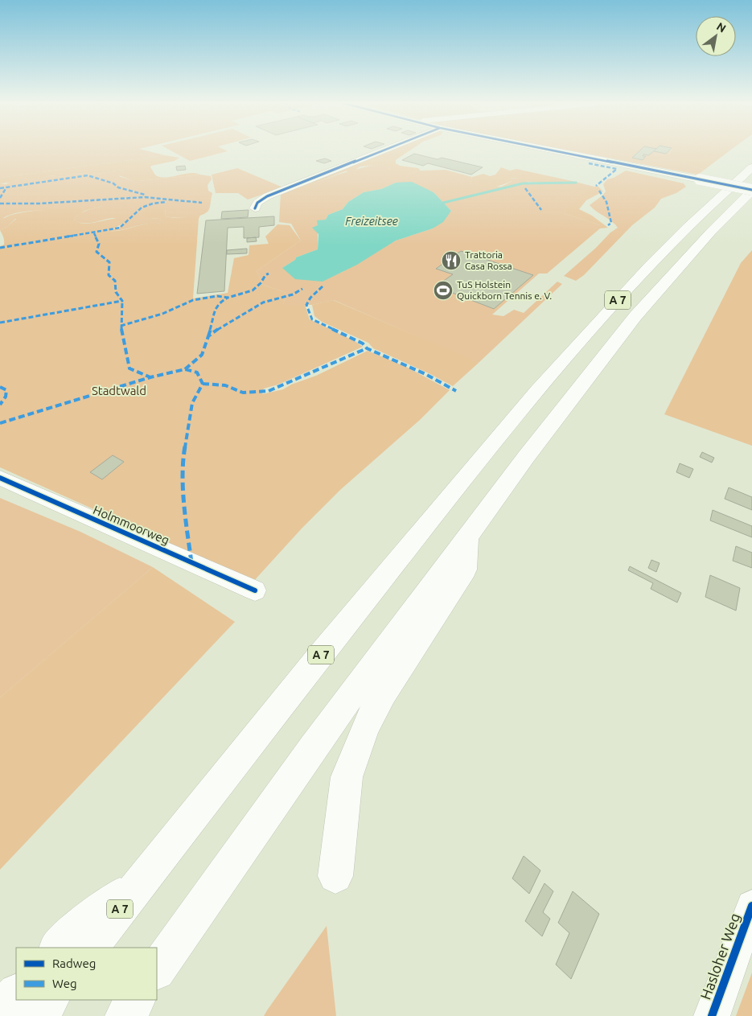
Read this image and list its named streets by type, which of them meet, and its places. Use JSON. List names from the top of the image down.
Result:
{
  "streets": {
    "main road": ["A 7"],
    "street": ["Holmmoorweg", "Hasloher Weg"]
  },
  "water": ["Freizeitsee"],
  "parks": ["Stadtwald"],
  "places": {
    "restaurant": ["Trattoria Casa Rossa"],
    "sports": ["TuS Holstein Quickborn Tennis e. V."]
  },
  "legend": ["Radweg", "Weg"],
  "north": "top right"
}
